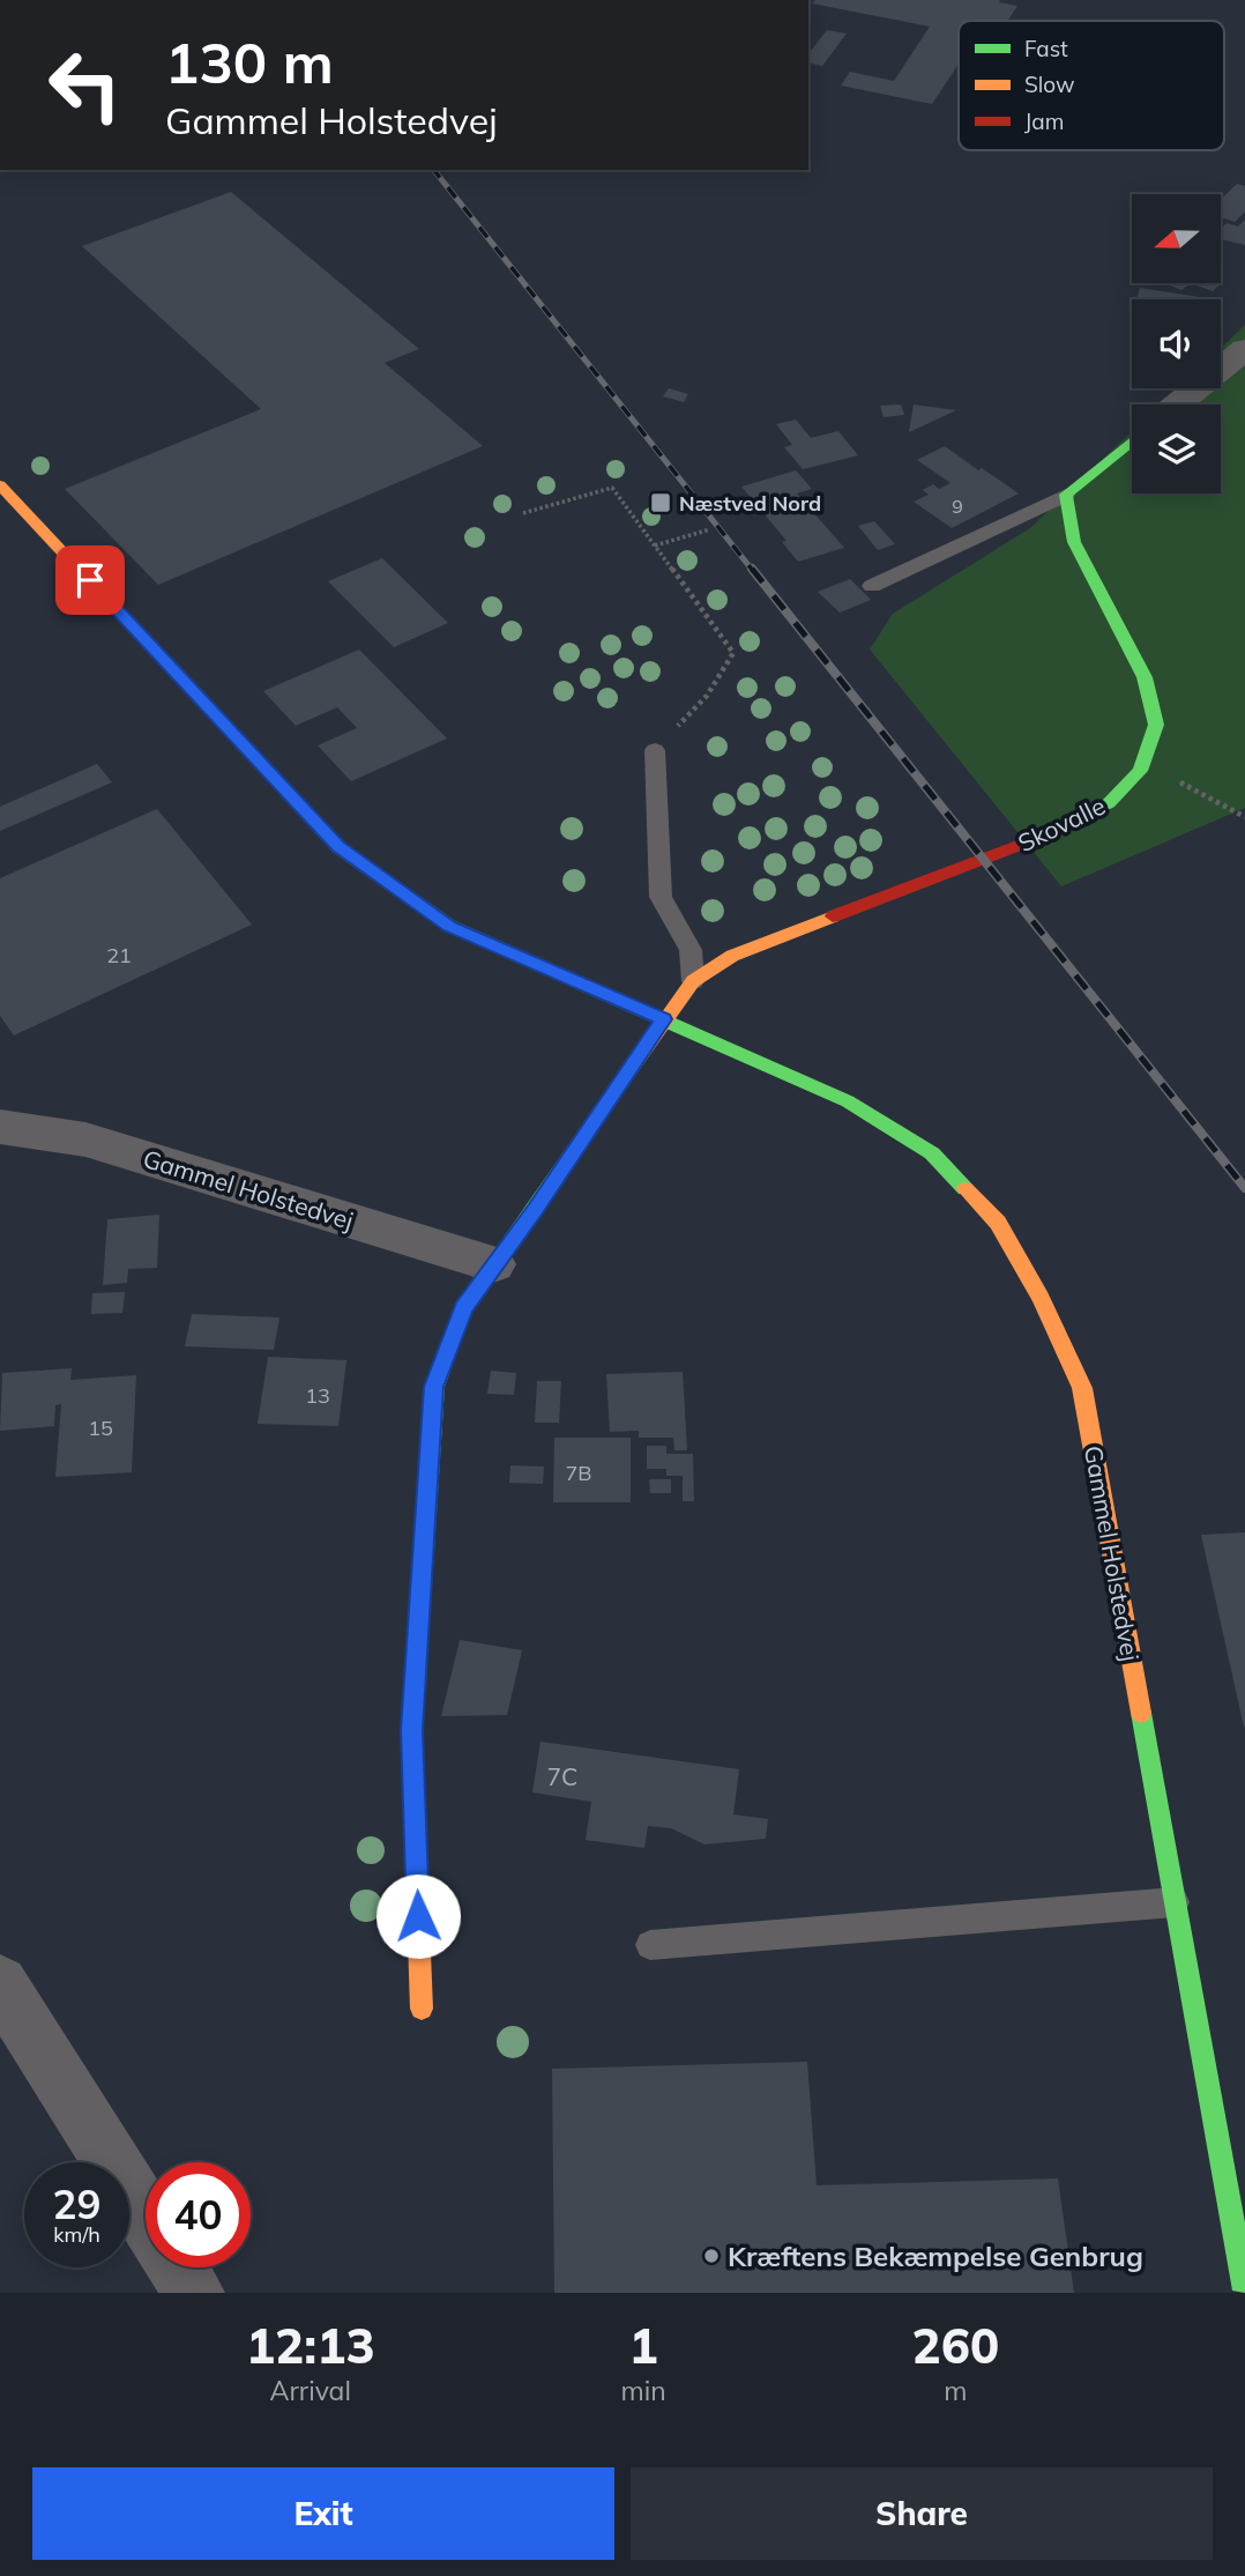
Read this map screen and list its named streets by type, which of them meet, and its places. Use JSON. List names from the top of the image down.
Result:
{
  "streets": {
    "street": ["Skovalle", "Gammel Holstedvej"]
  },
  "crossings": [
    ["Skovalle", "Gammel Holstedvej"]
  ],
  "places": {
    "transit": ["Næstved Nord"],
    "other": ["Kræftens Bekæmpelse Genbrug"]
  },
  "house_numbers": [
    "9",
    "21",
    "13",
    "15",
    "7B",
    "7C"
  ],
  "legend": ["Fast", "Slow", "Jam"],
  "north": "left",
  "page": {
    "turn": ["130 m", "Gammel Holstedvej"],
    "speed": "29 km/h",
    "limit": "40",
    "eta": [
      "12:13",
      "Arrival",
      "1",
      "min",
      "260",
      "m"
    ],
    "buttons": ["Exit", "Share"]
  }
}
